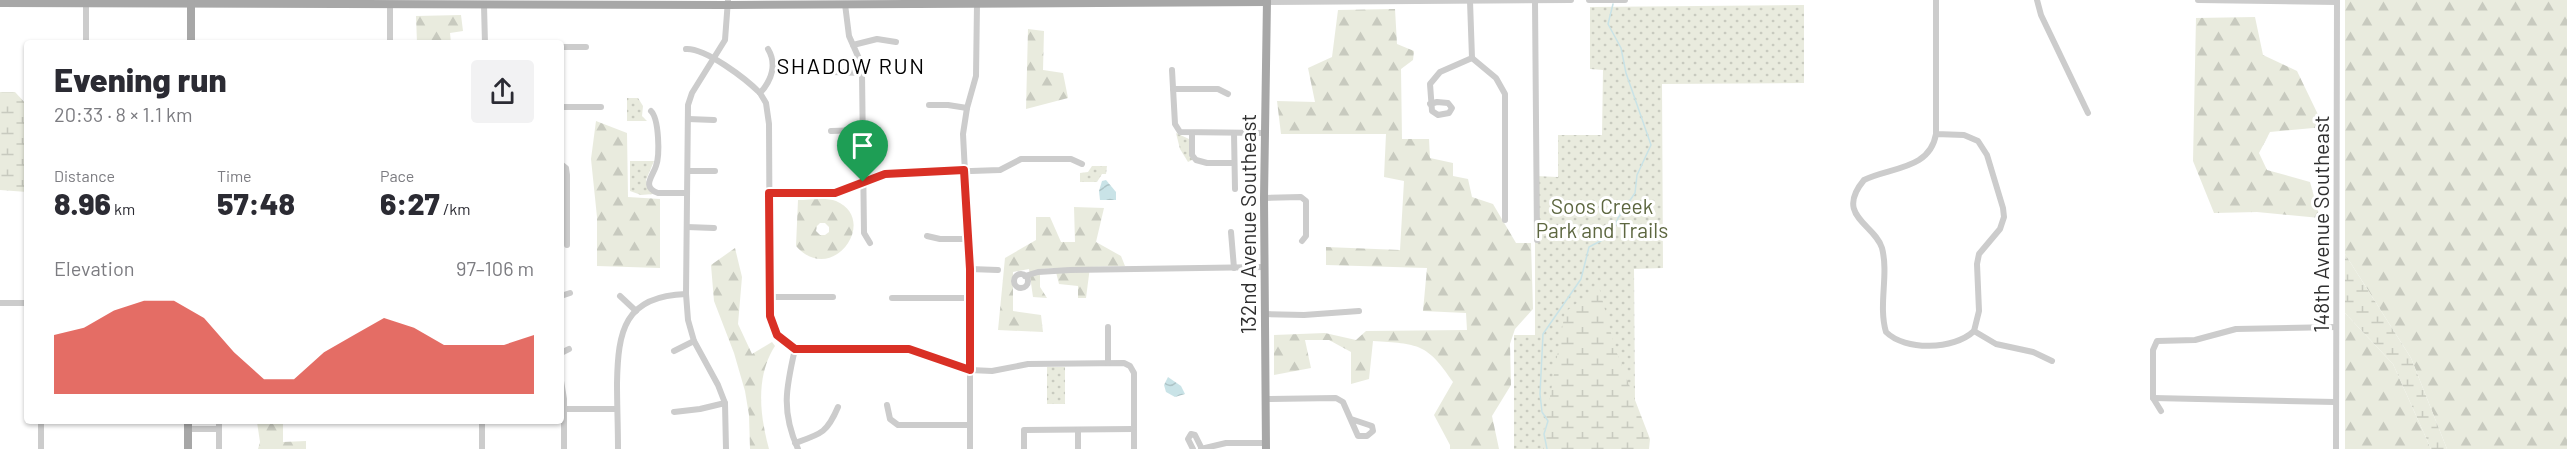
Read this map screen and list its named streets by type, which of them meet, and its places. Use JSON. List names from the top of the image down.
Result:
{
  "streets": {
    "main road": ["132nd Avenue Southeast"],
    "street": ["148th Avenue Southeast"]
  },
  "districts": ["SHADOW RUN"],
  "parks": ["Soos Creek Park and Trails"],
  "page": {
    "heading": ["Evening run", "20:33 · 8 × 1.1 km"],
    "stats": [
      ["Distance", "8.96 km"],
      ["Time", "57:48"],
      ["Pace", "6:27 /km"]
    ],
    "chart": ["Elevation", "97–106 m"]
  }
}
